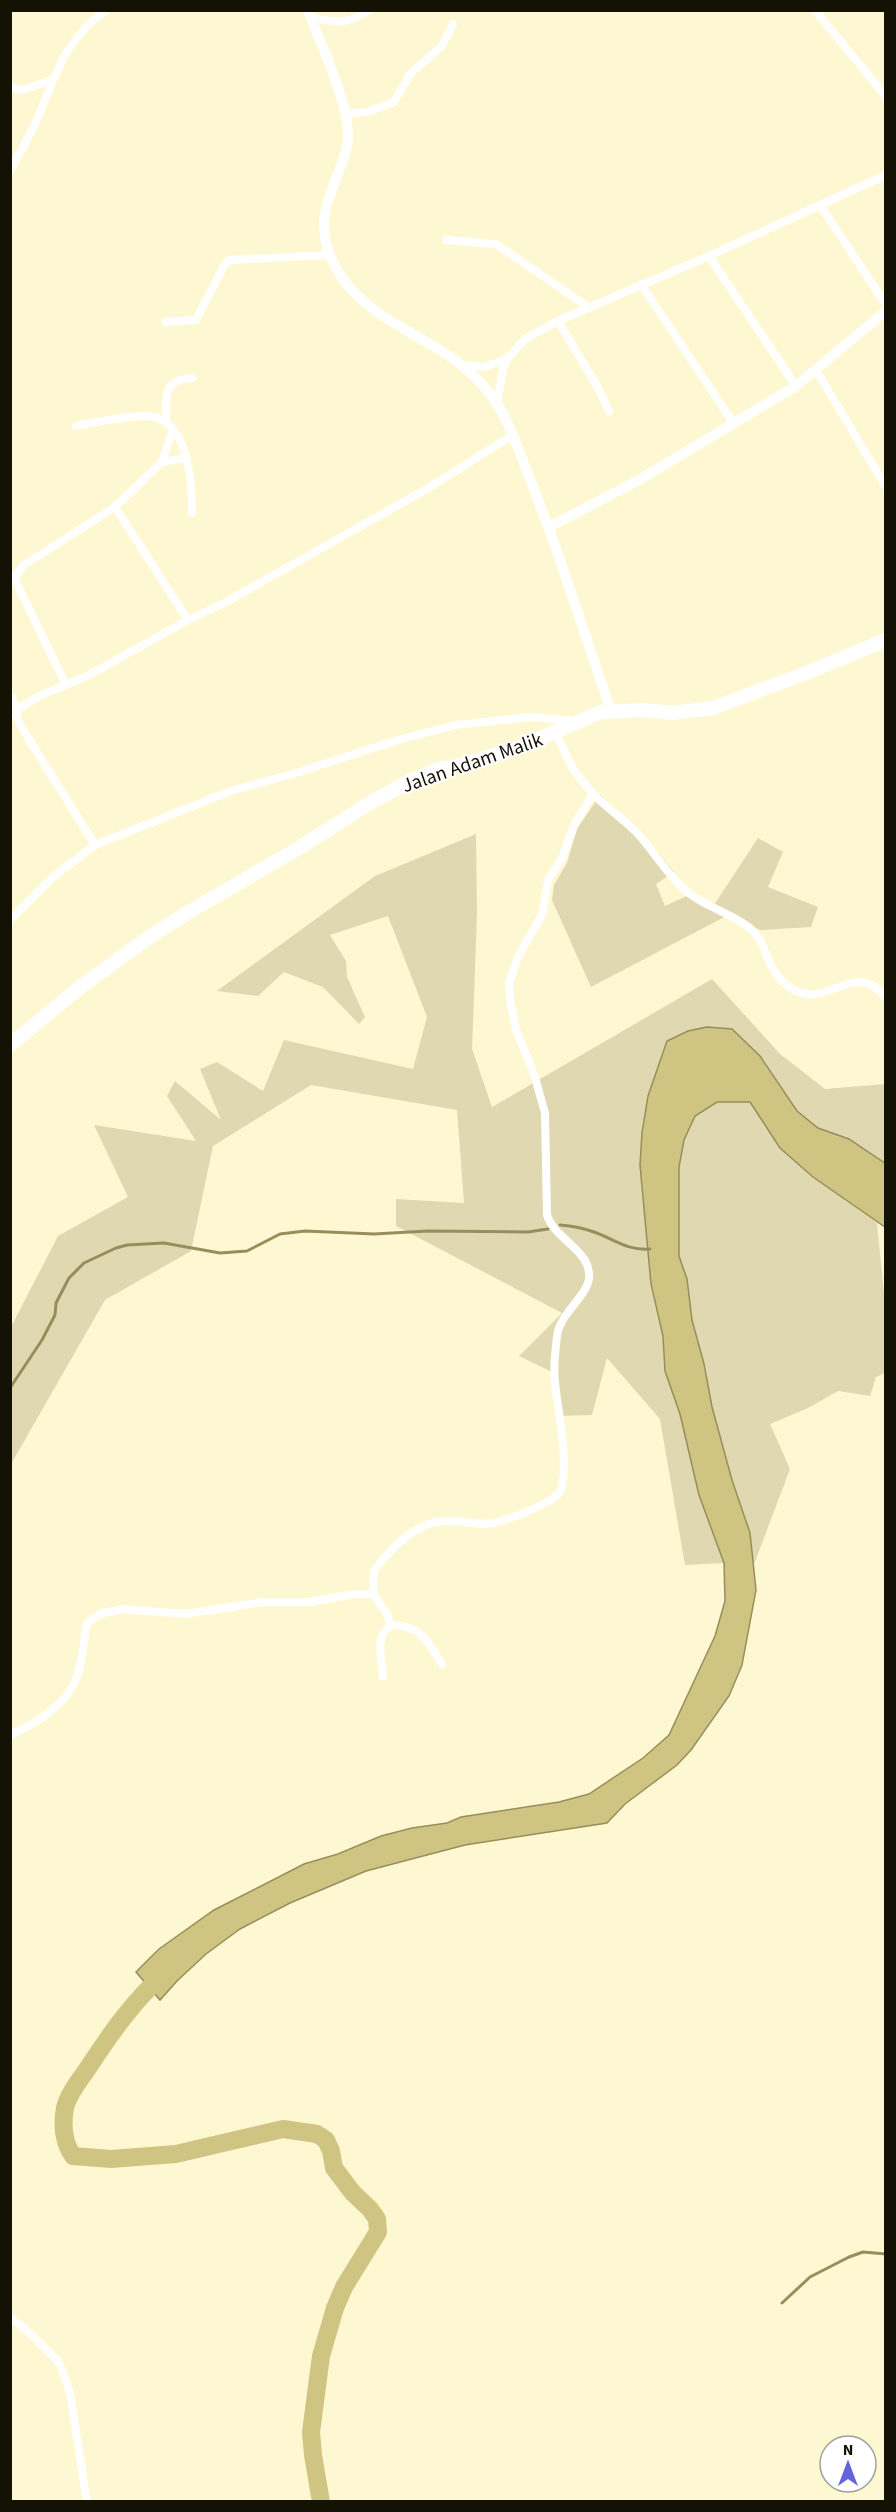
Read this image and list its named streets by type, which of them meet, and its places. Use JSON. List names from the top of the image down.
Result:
{
  "streets": {
    "highway": ["Jalan Adam Malik"]
  },
  "north": "top"
}
